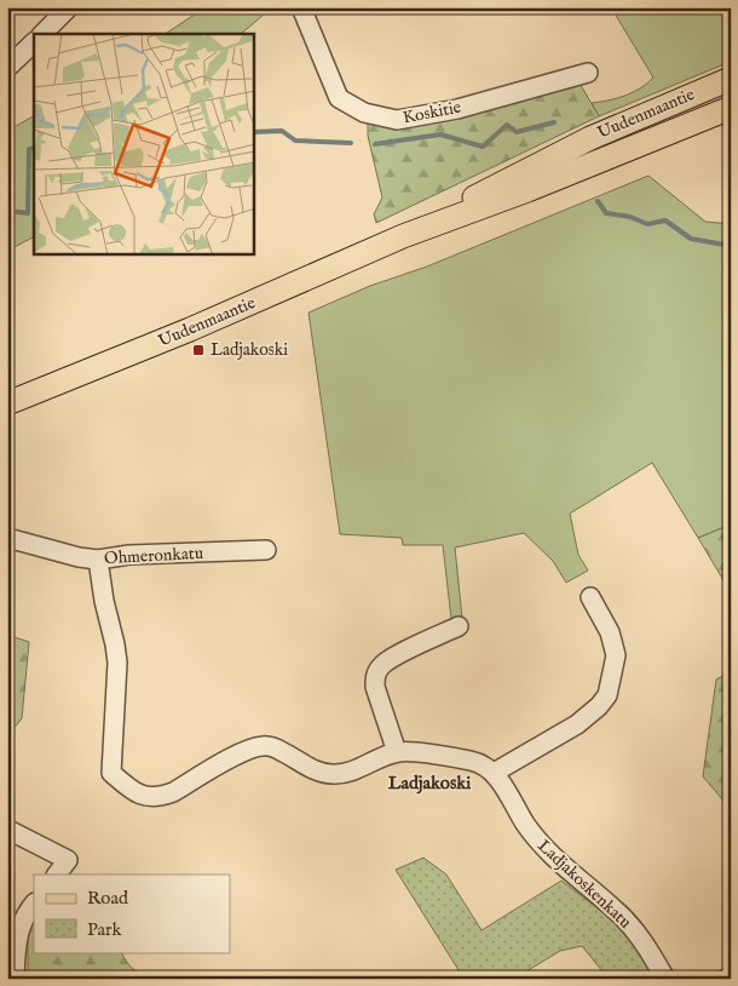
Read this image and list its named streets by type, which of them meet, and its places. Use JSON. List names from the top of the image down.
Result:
{
  "streets": {
    "main road": ["Uudenmaantie"],
    "street": ["Koskitie", "Ohmeronkatu", "Ladjakoskenkatu"]
  },
  "districts": ["Ladjakoski"],
  "places": {
    "transit": ["Ladjakoski"]
  },
  "legend": ["Road", "Park"]
}
